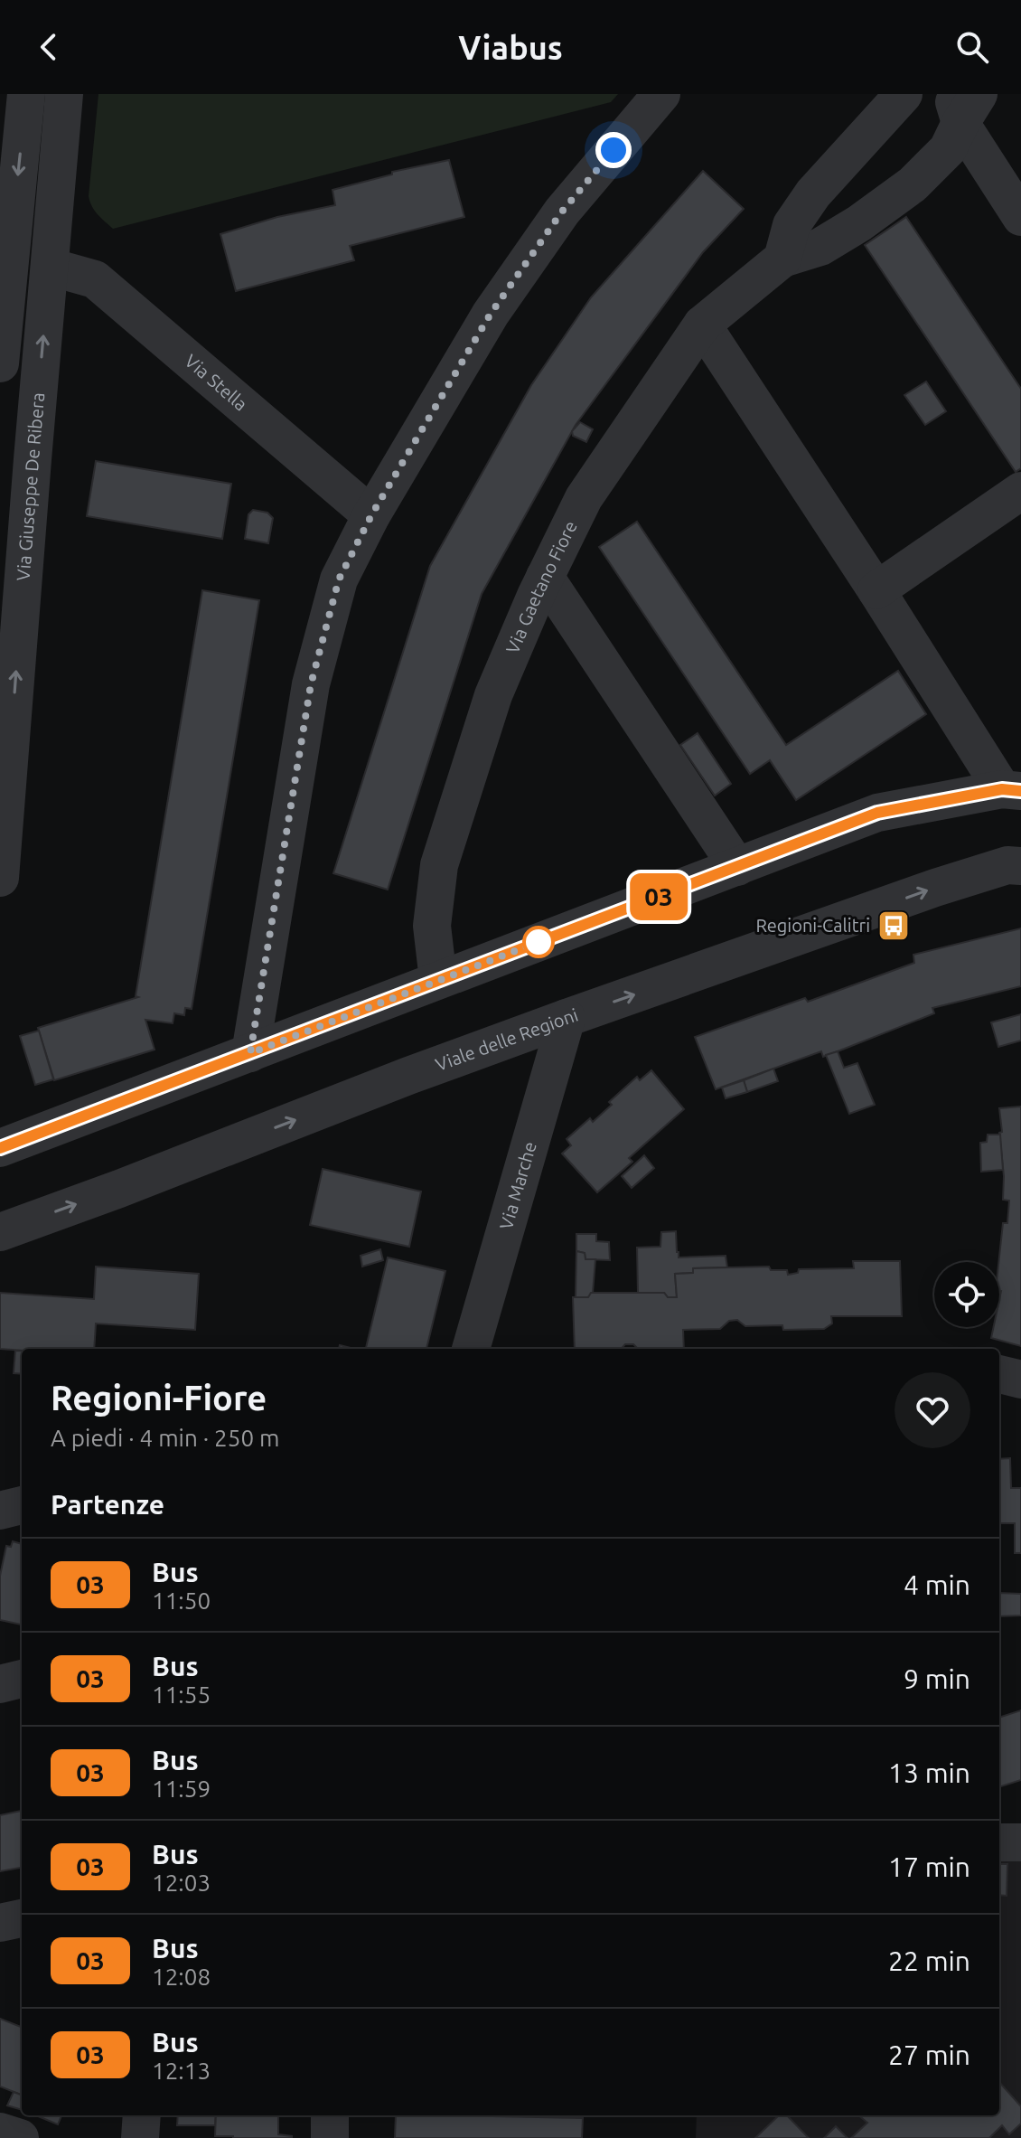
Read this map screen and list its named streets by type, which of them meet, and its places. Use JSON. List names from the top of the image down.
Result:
{
  "streets": {
    "street": [
      "Via Stella",
      "Via Giuseppe De Ribera",
      "Via Gaetano Fiore",
      "Viale delle Regioni",
      "Via Marche"
    ]
  },
  "crossings": [
    ["Via Stella", "Via Giuseppe De Ribera"],
    ["Viale delle Regioni", "Via Marche"]
  ],
  "places": {
    "bus stop": ["Regioni-Calitri"]
  },
  "lines": ["bus line 03"],
  "page": {
    "header": "Viabus",
    "on_map": "03",
    "heading": [
      ["Regioni-Fiore", "A piedi · 4 min · 250 m"],
      "Partenze"
    ],
    "list": [
      {
        "mark": "03",
        "name": "Bus",
        "note": "11:50",
        "value": "4 min"
      },
      {
        "mark": "03",
        "name": "Bus",
        "note": "11:55",
        "value": "9 min"
      },
      {
        "mark": "03",
        "name": "Bus",
        "note": "11:59",
        "value": "13 min"
      },
      {
        "mark": "03",
        "name": "Bus",
        "note": "12:03",
        "value": "17 min"
      },
      {
        "mark": "03",
        "name": "Bus",
        "note": "12:08",
        "value": "22 min"
      },
      {
        "mark": "03",
        "name": "Bus",
        "note": "12:13",
        "value": "27 min"
      }
    ]
  }
}
